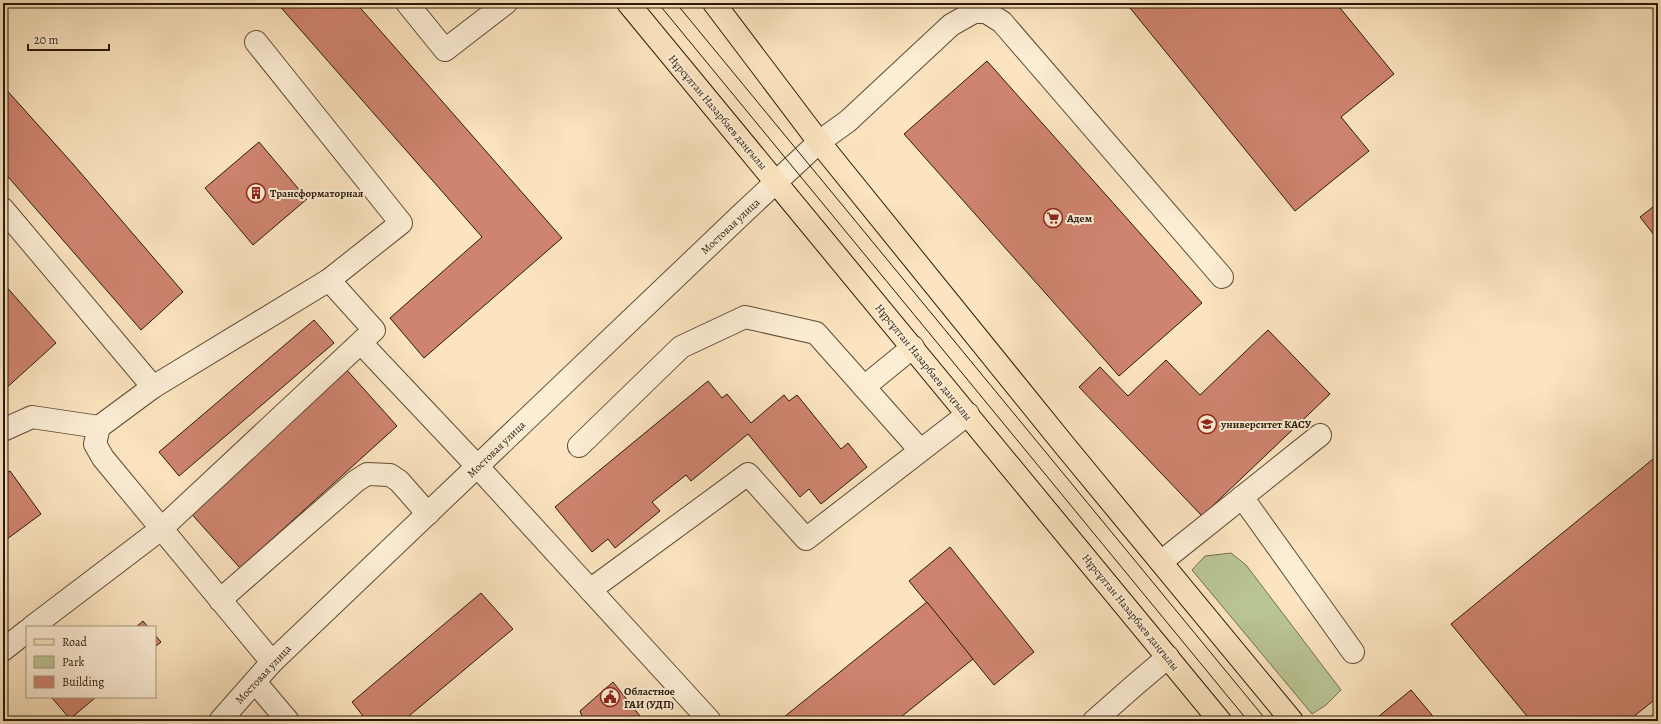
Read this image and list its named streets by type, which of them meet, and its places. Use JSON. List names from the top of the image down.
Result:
{
  "streets": {
    "main road": ["Нұрсұлтан Назарбаев даңғылы"],
    "street": ["Мостовая улица"]
  },
  "crossings": [
    ["Нұрсұлтан Назарбаев даңғылы", "Мостовая улица"]
  ],
  "places": {
    "building": ["Трансформаторная"],
    "supermarket": ["Адем"],
    "school or university": ["университет КАСУ"],
    "public building": ["Областное ГАИ (УДП)"]
  },
  "legend": ["Road", "Park", "Building"],
  "scale_bar": "20 m"
}
